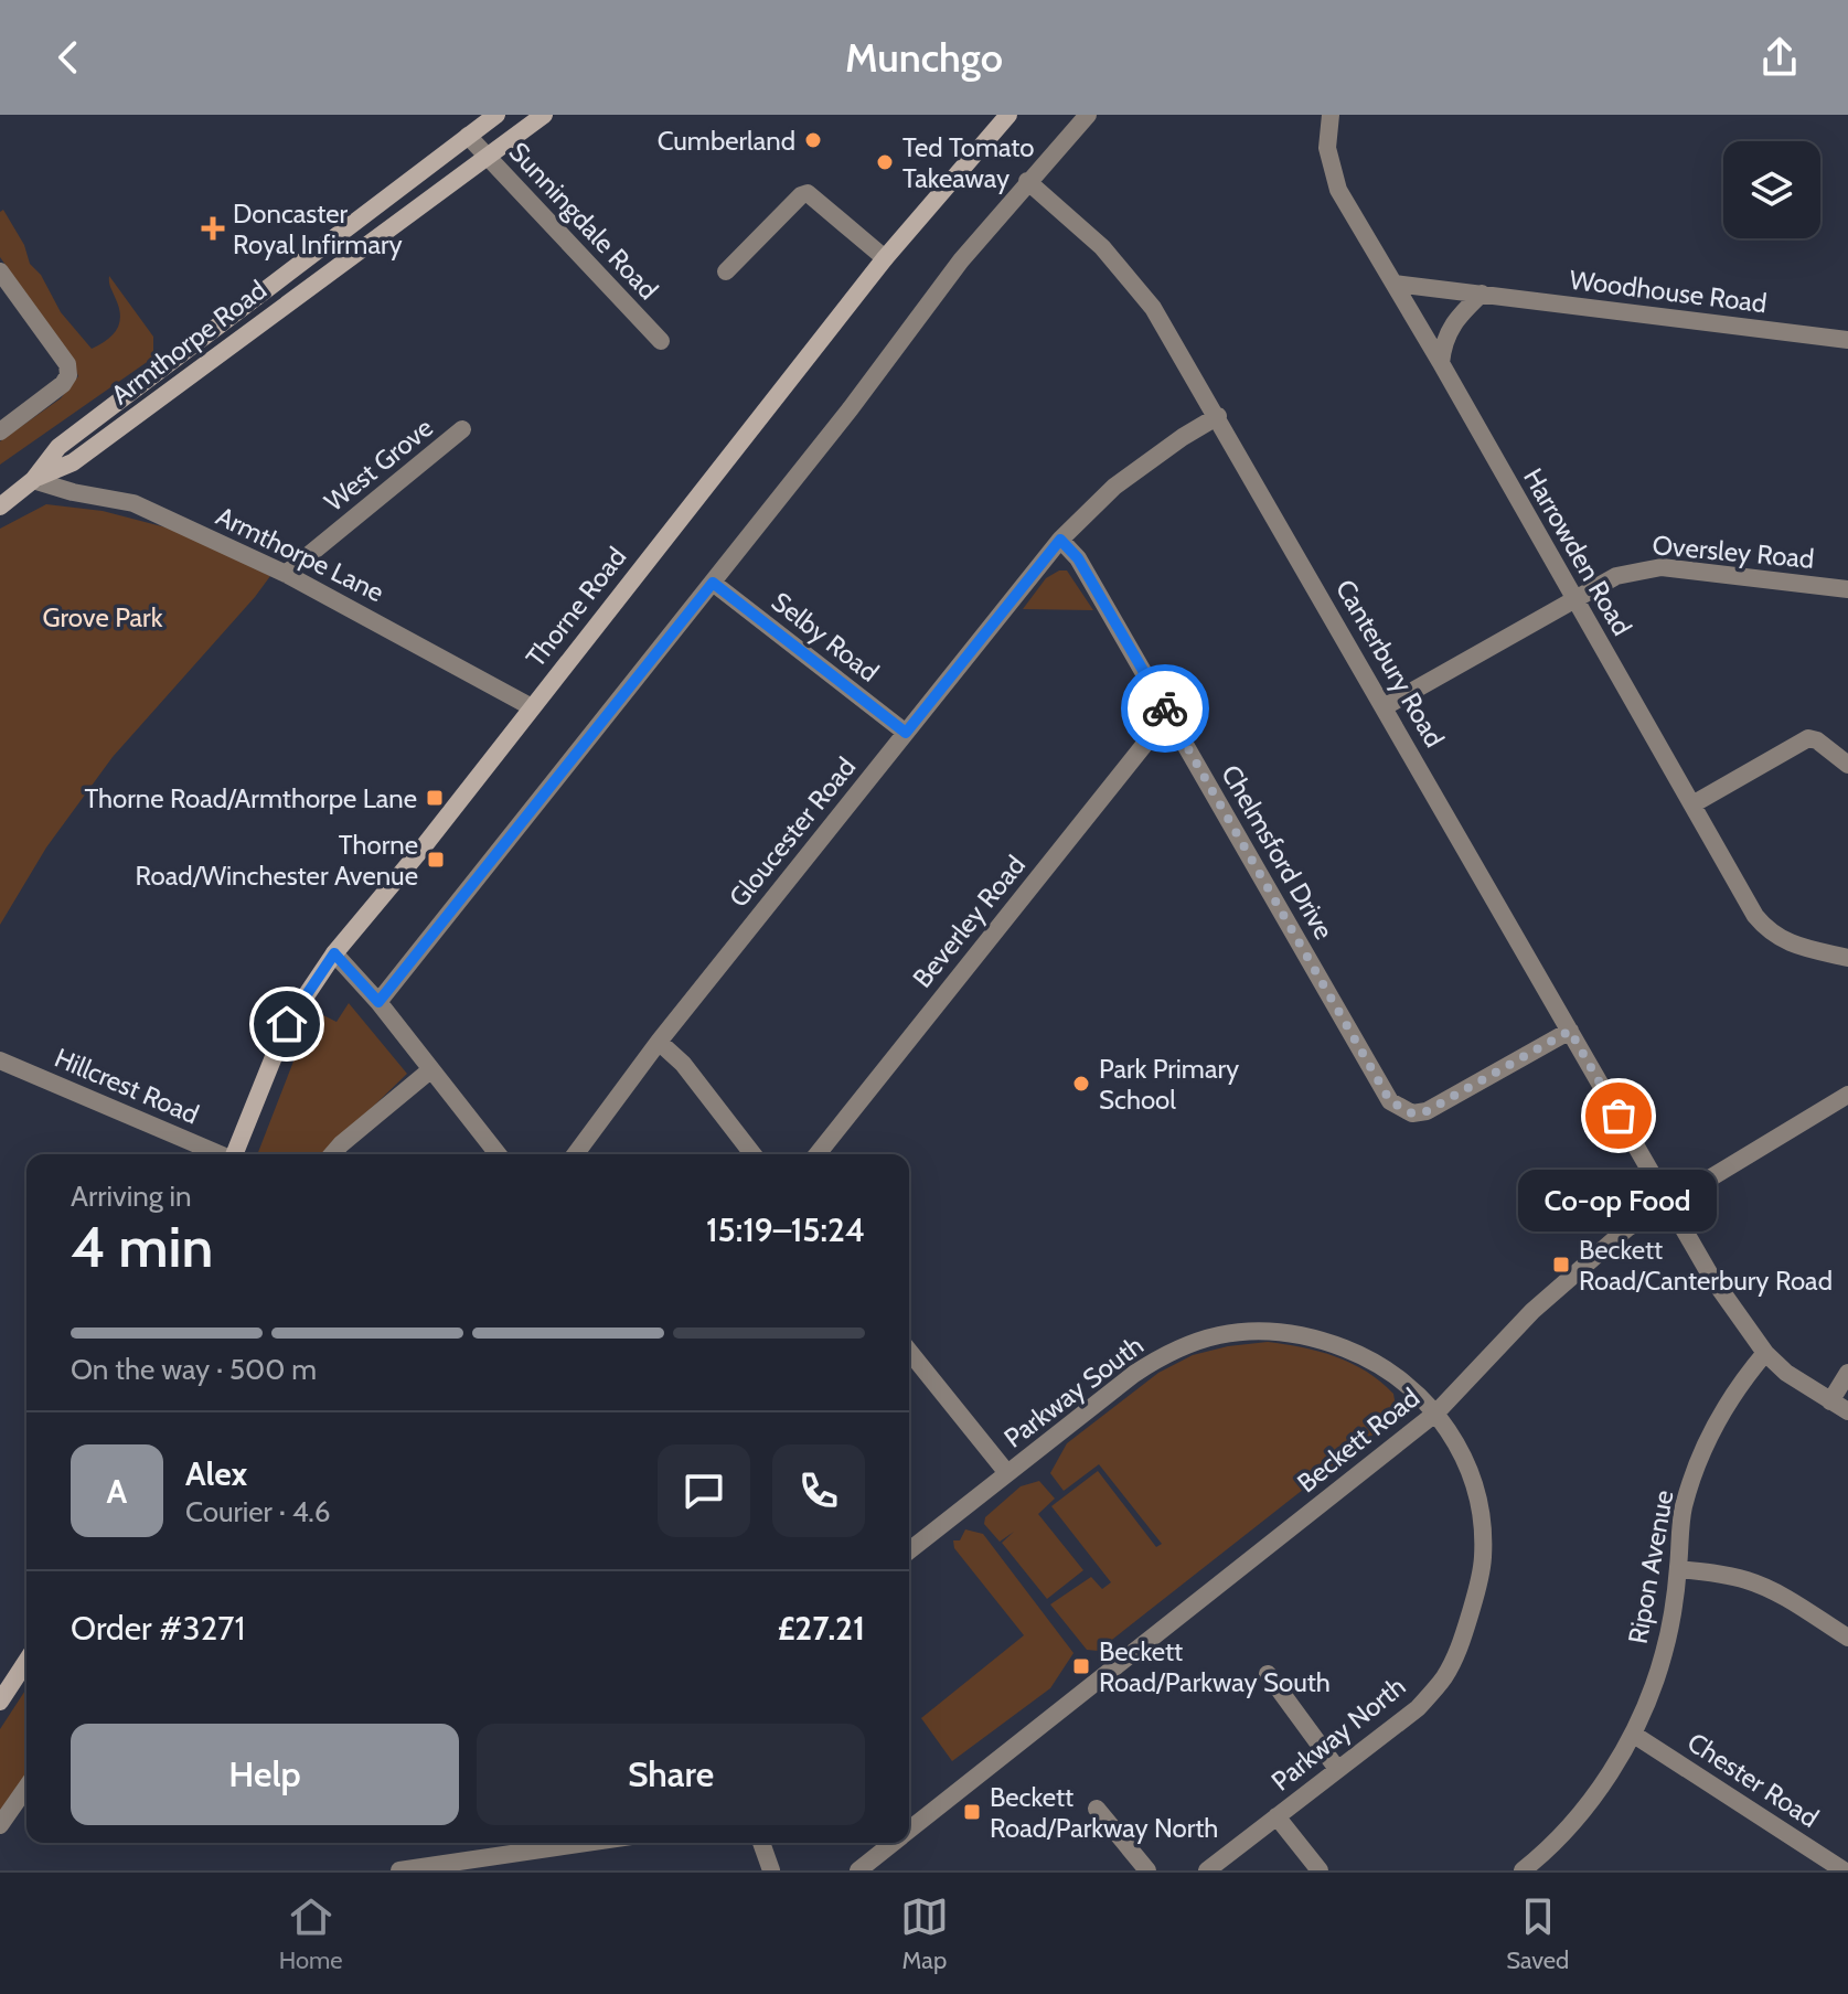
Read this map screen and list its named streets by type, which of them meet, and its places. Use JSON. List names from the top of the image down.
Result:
{
  "streets": {
    "street": [
      "Sunningdale Road",
      "Woodhouse Road",
      "Armthorpe Road",
      "West Grove",
      "Harrowden Road",
      "Oversley Road",
      "Armthorpe Lane",
      "Thorne Road",
      "Selby Road",
      "Canterbury Road",
      "Gloucester Road",
      "Chelmsford Drive",
      "Beverley Road",
      "Hillcrest Road",
      "Parkway South",
      "Beckett Road",
      "Ripon Avenue",
      "Parkway North",
      "Chester Road"
    ]
  },
  "crossings": [
    ["Sunningdale Road", "Armthorpe Road"],
    ["Woodhouse Road", "Harrowden Road"],
    ["Armthorpe Road", "Armthorpe Lane"],
    ["West Grove", "Armthorpe Lane"],
    ["Harrowden Road", "Oversley Road"],
    ["Oversley Road", "Canterbury Road"],
    ["Armthorpe Lane", "Thorne Road"],
    ["Selby Road", "Gloucester Road"],
    ["Canterbury Road", "Chelmsford Drive"],
    ["Canterbury Road", "Beckett Road"],
    ["Canterbury Road", "Ripon Avenue"],
    ["Gloucester Road", "Chelmsford Drive"],
    ["Chelmsford Drive", "Beverley Road"],
    ["Parkway South", "Beckett Road"],
    ["Parkway South", "Parkway North"],
    ["Beckett Road", "Parkway North"],
    ["Ripon Avenue", "Chester Road"]
  ],
  "parks": ["Grove Park"],
  "places": {
    "other": [
      "Cumberland",
      "Ted Tomato Takeaway",
      "Park Primary School",
      "Co-op Food"
    ],
    "health": ["Doncaster Royal Infirmary"],
    "transit": [
      "Thorne Road/Armthorpe Lane",
      "Thorne Road/Winchester Avenue",
      "Beckett Road/Canterbury Road",
      "Beckett Road/Parkway South",
      "Beckett Road/Parkway North"
    ]
  },
  "page": {
    "header": "Munchgo",
    "heading": ["4 min", "Arriving in", "15:19–15:24"],
    "panel": [
      "Alex",
      "Courier · 4.6",
      "Order #3271",
      "£27.21"
    ],
    "bubble": "Co-op Food",
    "bar": "On the way · 500 m",
    "round": "A",
    "buttons": ["Help", "Share"],
    "tabs": ["Home", "Map", "Saved"]
  }
}
